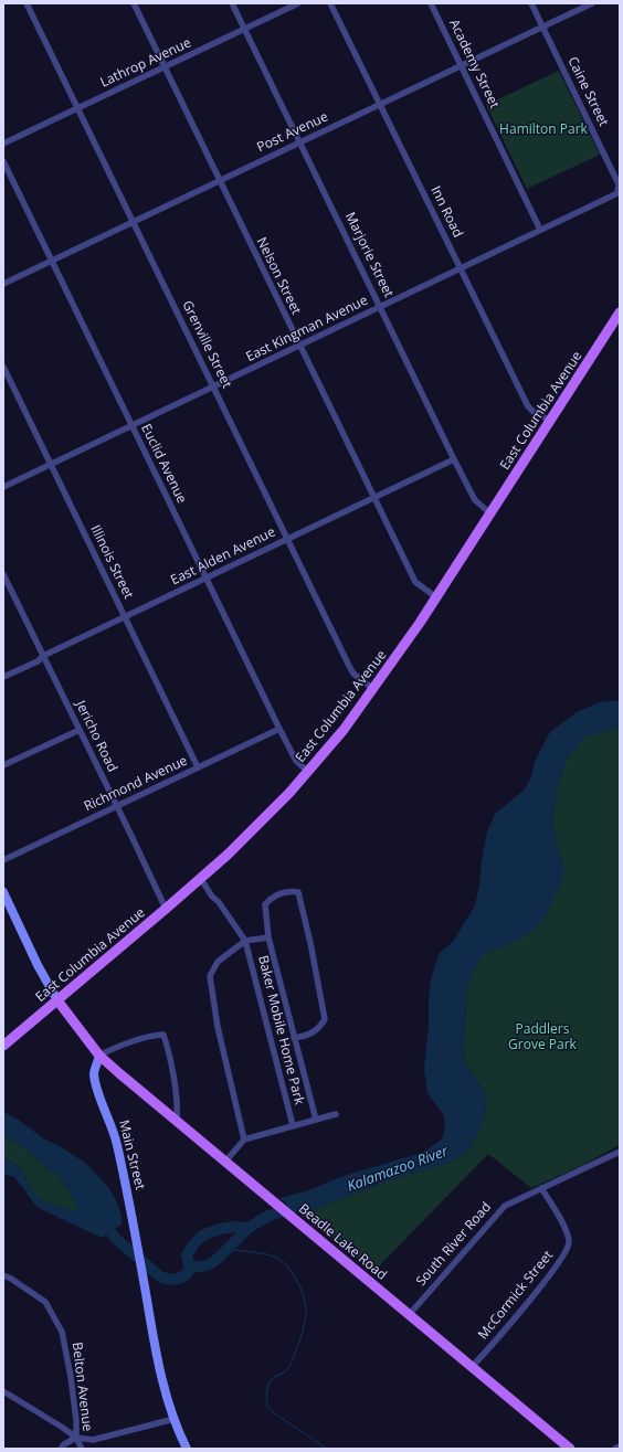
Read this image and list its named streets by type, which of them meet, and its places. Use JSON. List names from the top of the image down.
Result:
{
  "streets": {
    "main road": ["East Columbia Avenue", "Beadle Lake Road"],
    "street": [
      "Lathrop Avenue",
      "Academy Street",
      "Caine Street",
      "Post Avenue",
      "Inn Road",
      "Marjorie Street",
      "Nelson Street",
      "East Kingman Avenue",
      "Grenville Street",
      "Euclid Avenue",
      "East Alden Avenue",
      "Illinois Street",
      "Jericho Road",
      "Richmond Avenue",
      "Baker Mobile Home Park",
      "Main Street",
      "South River Road",
      "McCormick Street",
      "Belton Avenue"
    ]
  },
  "crossings": [
    ["Lathrop Avenue", "Marjorie Street"],
    ["Lathrop Avenue", "Nelson Street"],
    ["Lathrop Avenue", "Grenville Street"],
    ["Academy Street", "Post Avenue"],
    ["Academy Street", "East Kingman Avenue"],
    ["Caine Street", "Post Avenue"],
    ["Caine Street", "East Kingman Avenue"],
    ["Post Avenue", "Inn Road"],
    ["Post Avenue", "Marjorie Street"],
    ["Post Avenue", "Nelson Street"],
    ["Post Avenue", "Grenville Street"],
    ["Post Avenue", "Euclid Avenue"],
    ["Inn Road", "East Kingman Avenue"],
    ["Inn Road", "East Columbia Avenue"],
    ["Marjorie Street", "East Kingman Avenue"],
    ["Marjorie Street", "East Columbia Avenue"],
    ["Marjorie Street", "East Alden Avenue"],
    ["Nelson Street", "East Kingman Avenue"],
    ["Nelson Street", "East Columbia Avenue"],
    ["Nelson Street", "East Alden Avenue"],
    ["East Kingman Avenue", "Grenville Street"],
    ["East Kingman Avenue", "Euclid Avenue"],
    ["East Kingman Avenue", "Illinois Street"],
    ["Grenville Street", "East Columbia Avenue"],
    ["Grenville Street", "East Alden Avenue"],
    ["East Columbia Avenue", "Euclid Avenue"],
    ["East Columbia Avenue", "Jericho Road"],
    ["Euclid Avenue", "East Alden Avenue"],
    ["Euclid Avenue", "Richmond Avenue"],
    ["East Alden Avenue", "Illinois Street"],
    ["East Alden Avenue", "Jericho Road"],
    ["Illinois Street", "Richmond Avenue"],
    ["Jericho Road", "Richmond Avenue"],
    ["Main Street", "Beadle Lake Road"],
    ["Beadle Lake Road", "South River Road"],
    ["Beadle Lake Road", "McCormick Street"],
    ["South River Road", "McCormick Street"]
  ],
  "water": ["Kalamazoo River"],
  "parks": ["Hamilton Park", "Paddlers Grove Park"]
}
